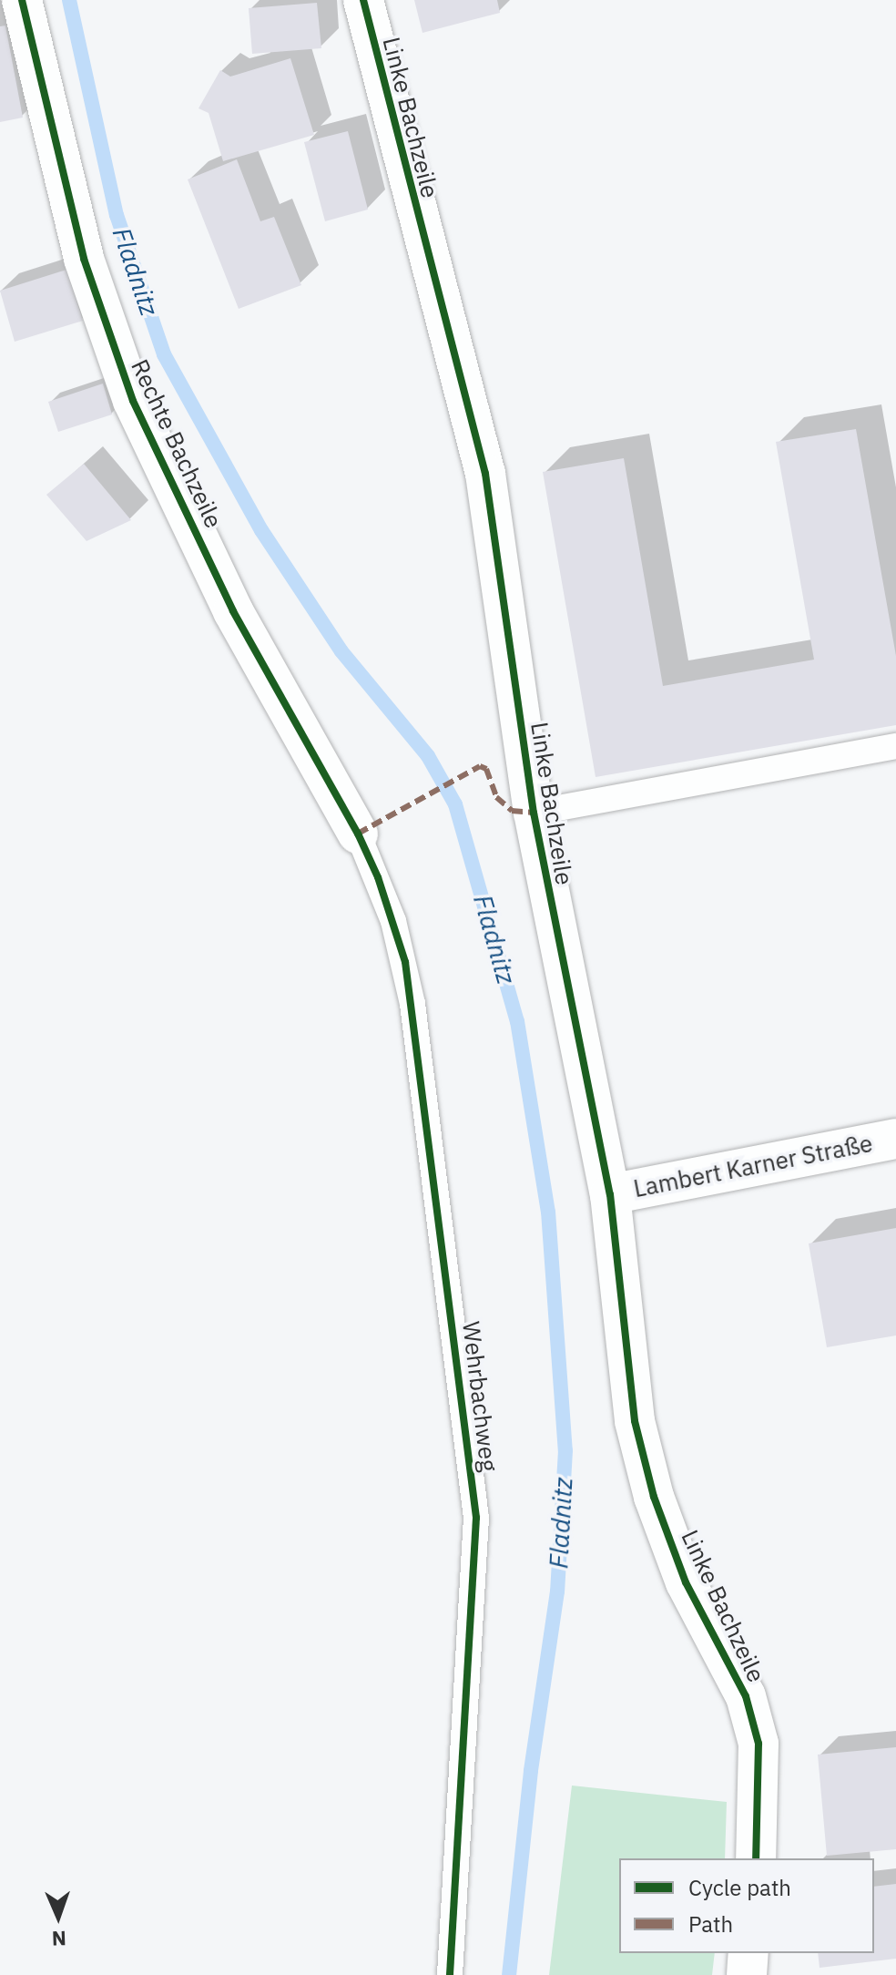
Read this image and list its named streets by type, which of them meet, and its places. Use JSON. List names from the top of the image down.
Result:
{
  "streets": {
    "street": ["Linke Bachzeile", "Rechte Bachzeile", "Lambert Karner Straße"],
    "lane": ["Wehrbachweg"]
  },
  "crossings": [
    ["Linke Bachzeile", "Lambert Karner Straße"],
    ["Rechte Bachzeile", "Wehrbachweg"]
  ],
  "water": ["Fladnitz"],
  "legend": ["Cycle path", "Path"],
  "north": "bottom"
}
